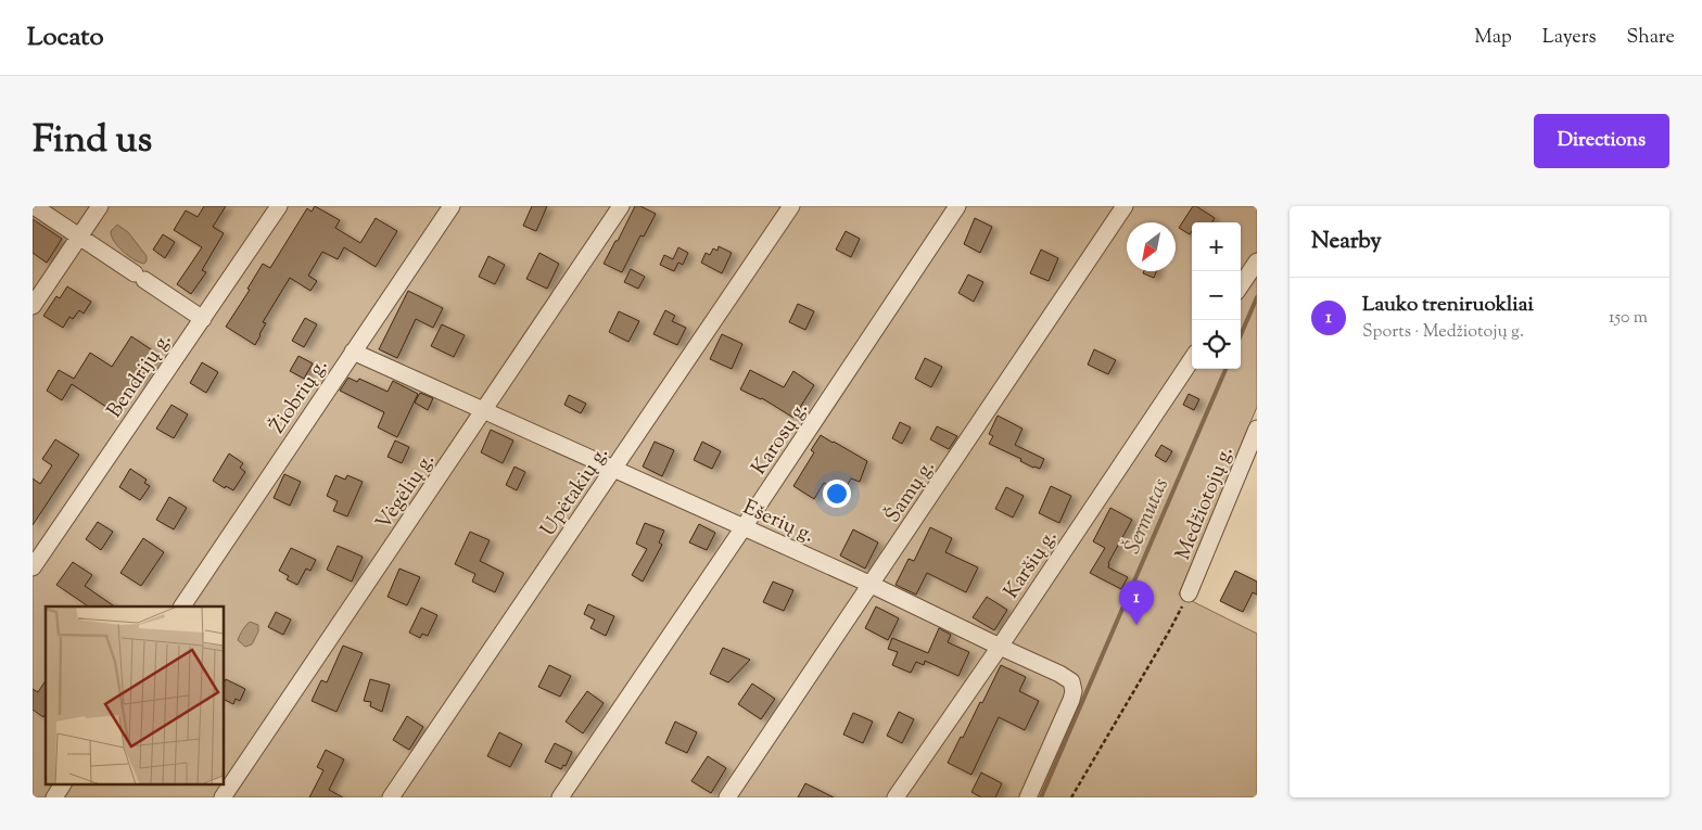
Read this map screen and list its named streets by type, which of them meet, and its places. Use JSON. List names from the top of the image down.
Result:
{
  "streets": {
    "street": [
      "Bendrijų g.",
      "Žiobrių g.",
      "Karosų g.",
      "Vėgėlių g.",
      "Upėtakių g.",
      "Šamų g.",
      "Medžiotojų g.",
      "Ešerių g.",
      "Karšių g."
    ]
  },
  "crossings": [
    ["Žiobrių g.", "Ešerių g."],
    ["Karosų g.", "Ešerių g."],
    ["Vėgėlių g.", "Ešerių g."],
    ["Upėtakių g.", "Ešerių g."],
    ["Šamų g.", "Ešerių g."],
    ["Ešerių g.", "Karšių g."]
  ],
  "water": ["Šermutas"],
  "north": "bottom left",
  "page": {
    "header": "Locato",
    "nav": ["Map", "Layers", "Share"],
    "title": "Find us",
    "buttons": "Directions",
    "heading": "Nearby",
    "map_buttons": ["+", "−"],
    "list": [
      {
        "mark": "1",
        "name": "Lauko treniruokliai",
        "note": "Sports · Medžiotojų g.",
        "value": "150 m"
      }
    ],
    "pins": "1"
  }
}
